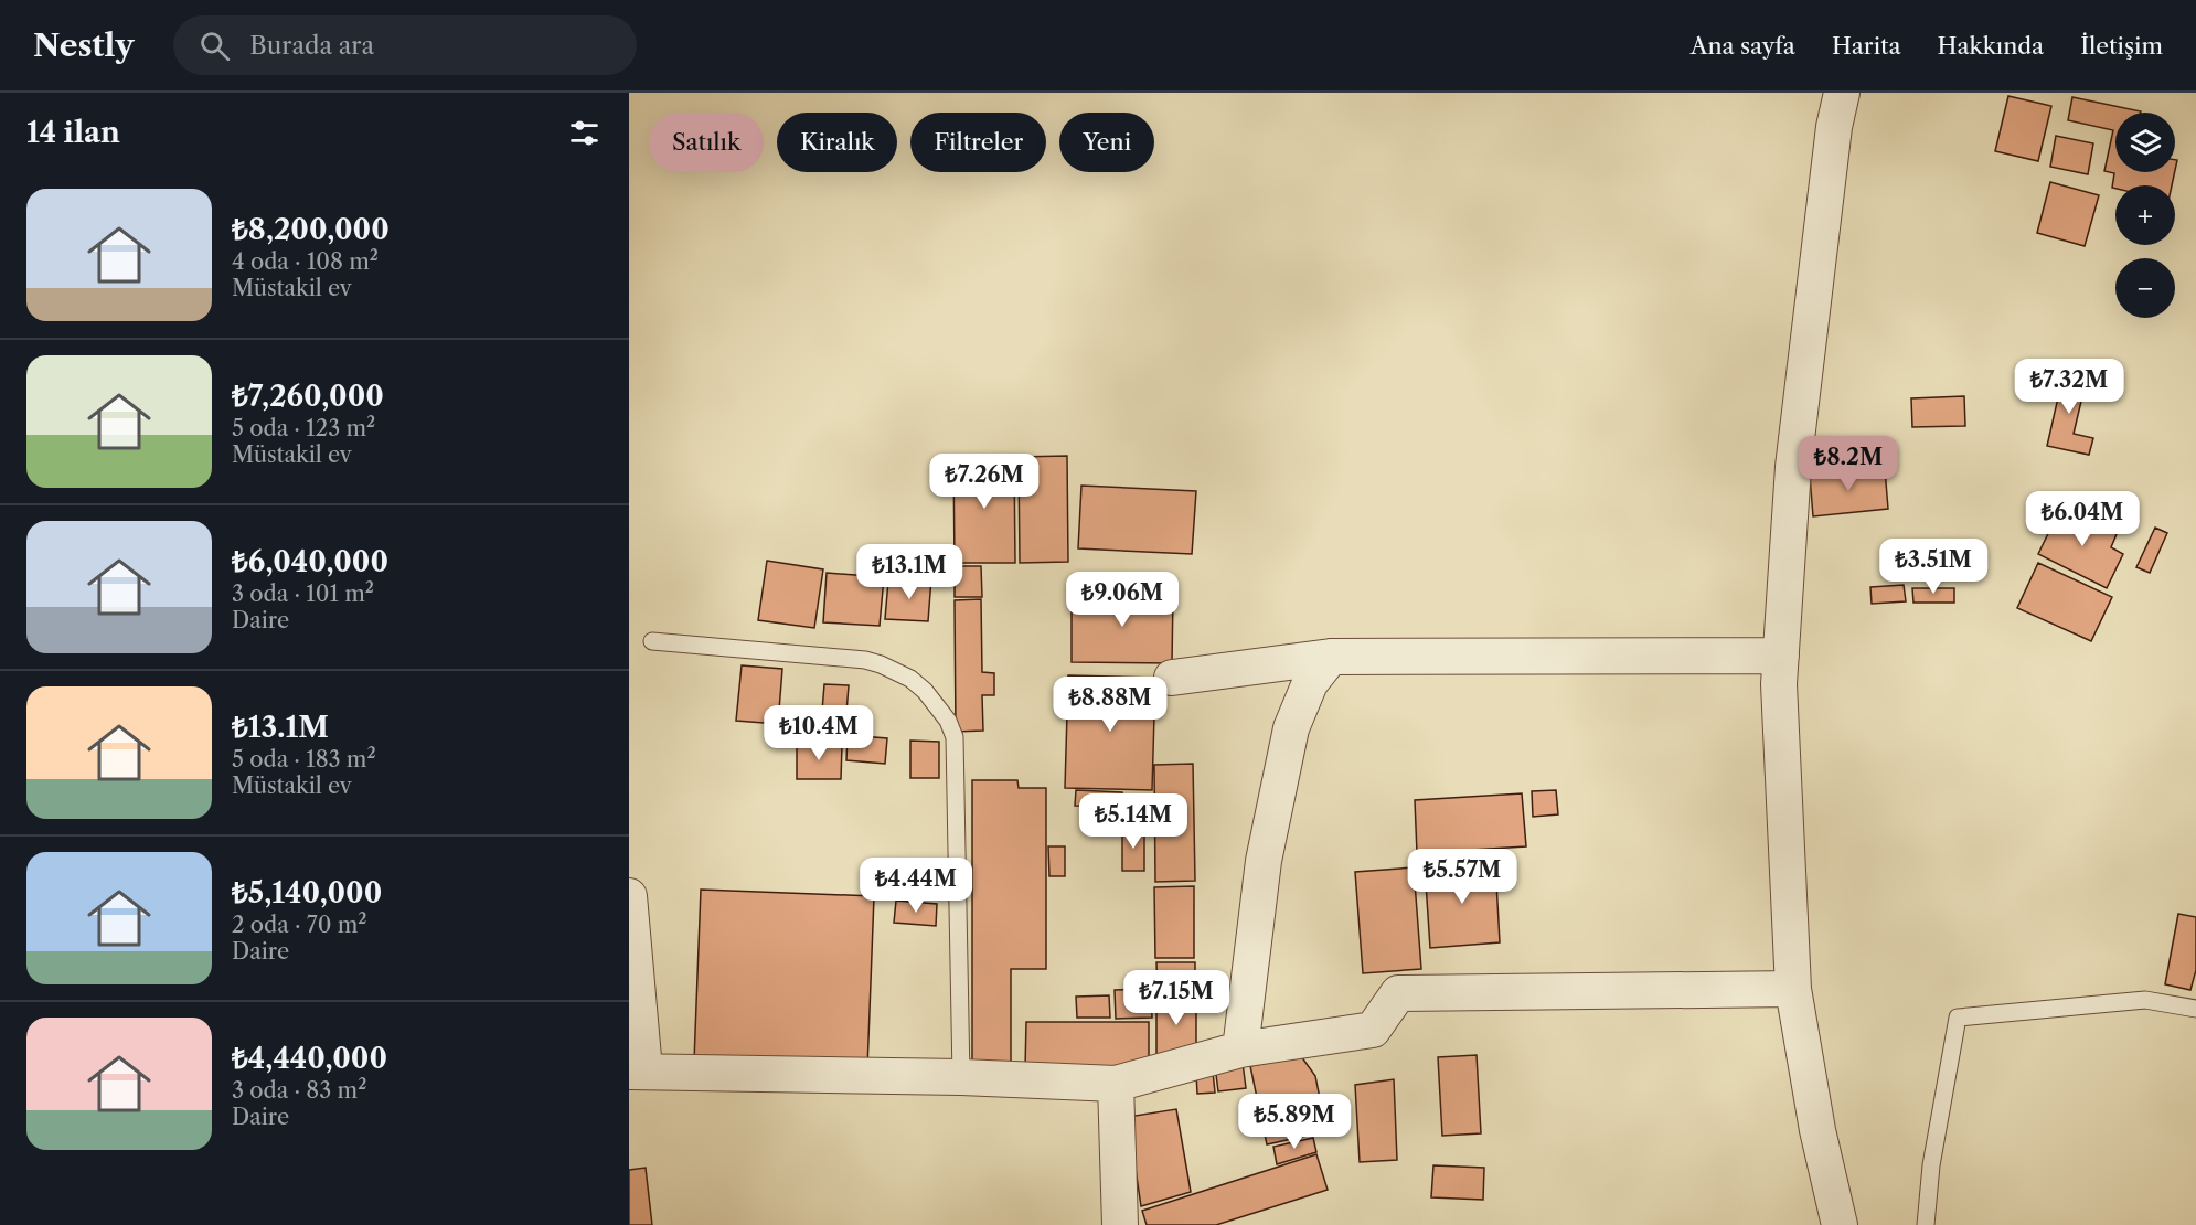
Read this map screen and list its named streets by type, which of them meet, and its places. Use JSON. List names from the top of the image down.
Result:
{
  "page": {
    "header": "Nestly",
    "search": "Burada ara",
    "nav": [
      "Ana sayfa",
      "Harita",
      "Hakkında",
      "İletişim"
    ],
    "heading": "14 ilan",
    "map_buttons": ["+", "−"],
    "chip": [
      "Satılık",
      "Kiralık",
      "Filtreler",
      "Yeni"
    ],
    "list": [
      {
        "name": "₺8,200,000",
        "note": "4 oda · 108 m² · Müstakil ev"
      },
      {
        "name": "₺7,260,000",
        "note": "5 oda · 123 m² · Müstakil ev"
      },
      {
        "name": "₺6,040,000",
        "note": "3 oda · 101 m² · Daire"
      },
      {
        "name": "₺13.1M",
        "note": "5 oda · 183 m² · Müstakil ev"
      },
      {
        "name": "₺5,140,000",
        "note": "2 oda · 70 m² · Daire"
      },
      {
        "name": "₺4,440,000",
        "note": "3 oda · 83 m² · Daire"
      }
    ],
    "price": [
      "₺7.32M",
      "₺8.2M",
      "₺7.26M",
      "₺6.04M",
      "₺3.51M",
      "₺13.1M",
      "₺9.06M",
      "₺8.88M",
      "₺10.4M",
      "₺5.14M",
      "₺5.57M",
      "₺4.44M",
      "₺7.15M",
      "₺5.89M"
    ]
  }
}
